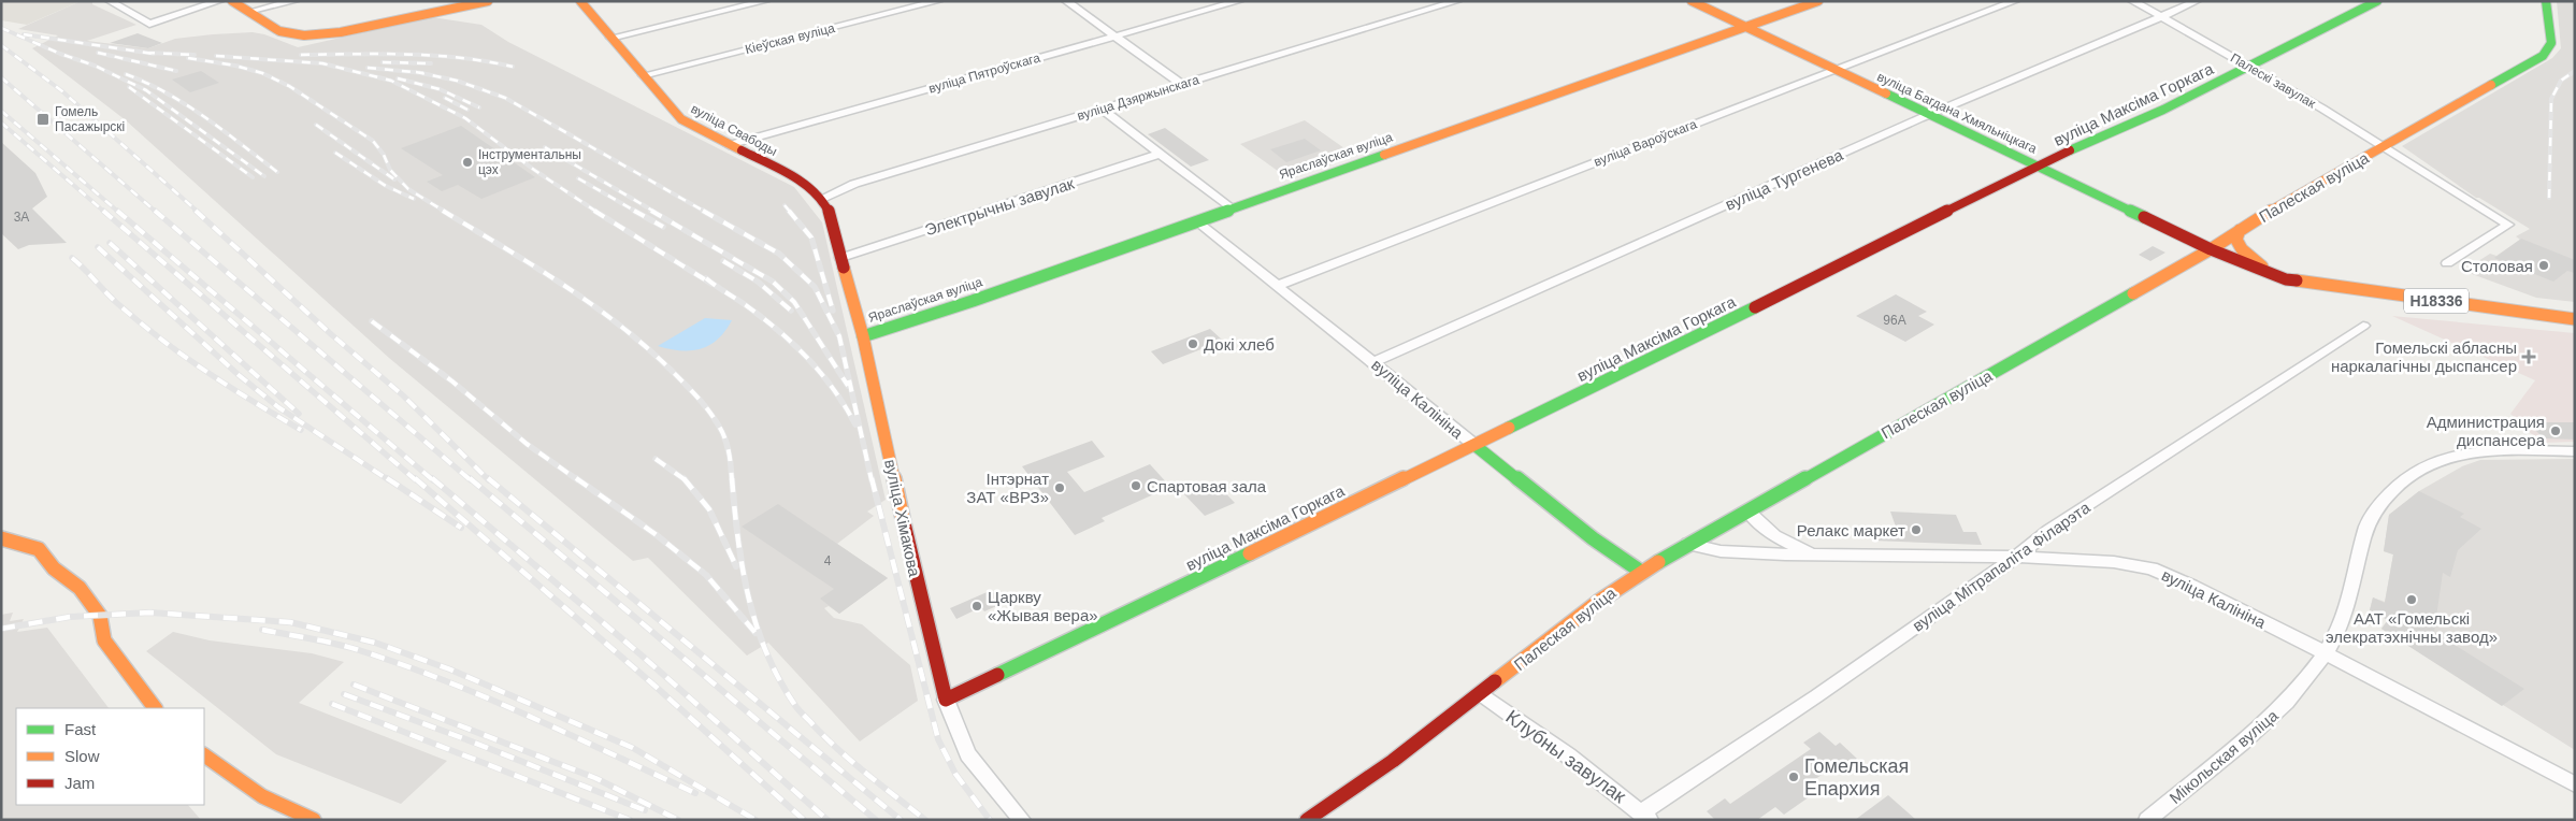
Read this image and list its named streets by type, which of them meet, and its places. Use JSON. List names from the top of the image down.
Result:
{
  "streets": {
    "street": [
      "Кіеўская вуліца",
      "вуліца Пятроўскага",
      "Палескі завулак",
      "вуліца Дзяржынскага",
      "вуліца Максіма Горкага",
      "вуліца Багдана Хмяльніцкага",
      "вуліца Свабоды",
      "вуліца Вароўскага",
      "Яраслаўская вуліца",
      "вуліца Тургенева",
      "Палеская вуліца",
      "Электрычны завулак",
      "Н18336",
      "вуліца Калініна",
      "вуліца Хімакова",
      "вуліца Мітрапаліта Філарэта",
      "Клубны завулак",
      "Мікольская вуліца"
    ]
  },
  "crossings": [
    ["Кіеўская вуліца", "вуліца Свабоды"],
    ["вуліца Пятроўскага", "вуліца Свабоды"],
    ["Палескі завулак", "вуліца Максіма Горкага"],
    ["Палескі завулак", "вуліца Тургенева"],
    ["Палескі завулак", "Палеская вуліца"],
    ["вуліца Дзяржынскага", "вуліца Свабоды"],
    ["вуліца Дзяржынскага", "вуліца Хімакова"],
    ["вуліца Максіма Горкага", "вуліца Багдана Хмяльніцкага"],
    ["вуліца Максіма Горкага", "вуліца Калініна"],
    ["вуліца Максіма Горкага", "вуліца Хімакова"],
    ["вуліца Багдана Хмяльніцкага", "вуліца Вароўскага"],
    ["вуліца Багдана Хмяльніцкага", "Яраслаўская вуліца"],
    ["вуліца Багдана Хмяльніцкага", "вуліца Тургенева"],
    ["вуліца Багдана Хмяльніцкага", "Палеская вуліца"],
    ["вуліца Багдана Хмяльніцкага", "Н18336"],
    ["вуліца Свабоды", "вуліца Хімакова"],
    ["вуліца Вароўскага", "вуліца Калініна"],
    ["Яраслаўская вуліца", "вуліца Калініна"],
    ["Яраслаўская вуліца", "вуліца Хімакова"],
    ["вуліца Тургенева", "вуліца Калініна"],
    ["Палеская вуліца", "Н18336"],
    ["Палеская вуліца", "вуліца Калініна"],
    ["Палеская вуліца", "Клубны завулак"],
    ["Электрычны завулак", "вуліца Хімакова"],
    ["вуліца Калініна", "вуліца Мітрапаліта Філарэта"],
    ["вуліца Калініна", "Мікольская вуліца"],
    ["вуліца Мітрапаліта Філарэта", "Клубны завулак"]
  ],
  "places": {
    "transit": ["Гомель Пасажырскі"],
    "other": [
      "Інструментальны цэх",
      "Столовая",
      "Докі хлеб",
      "Администрация диспансера",
      "Спартовая зала",
      "Інтэрнат ЗАТ «ВРЗ»",
      "Релакс маркет",
      "ААТ «Гомельскі элекратэхнічны завод»",
      "Царкву «Жывая вера»",
      "Гомельская Епархия"
    ],
    "health": ["Гомельскі абласны наркалагічны дыспансер"]
  },
  "house_numbers": ["3А", "96А", "4"],
  "legend": ["Fast", "Slow", "Jam"]
}
